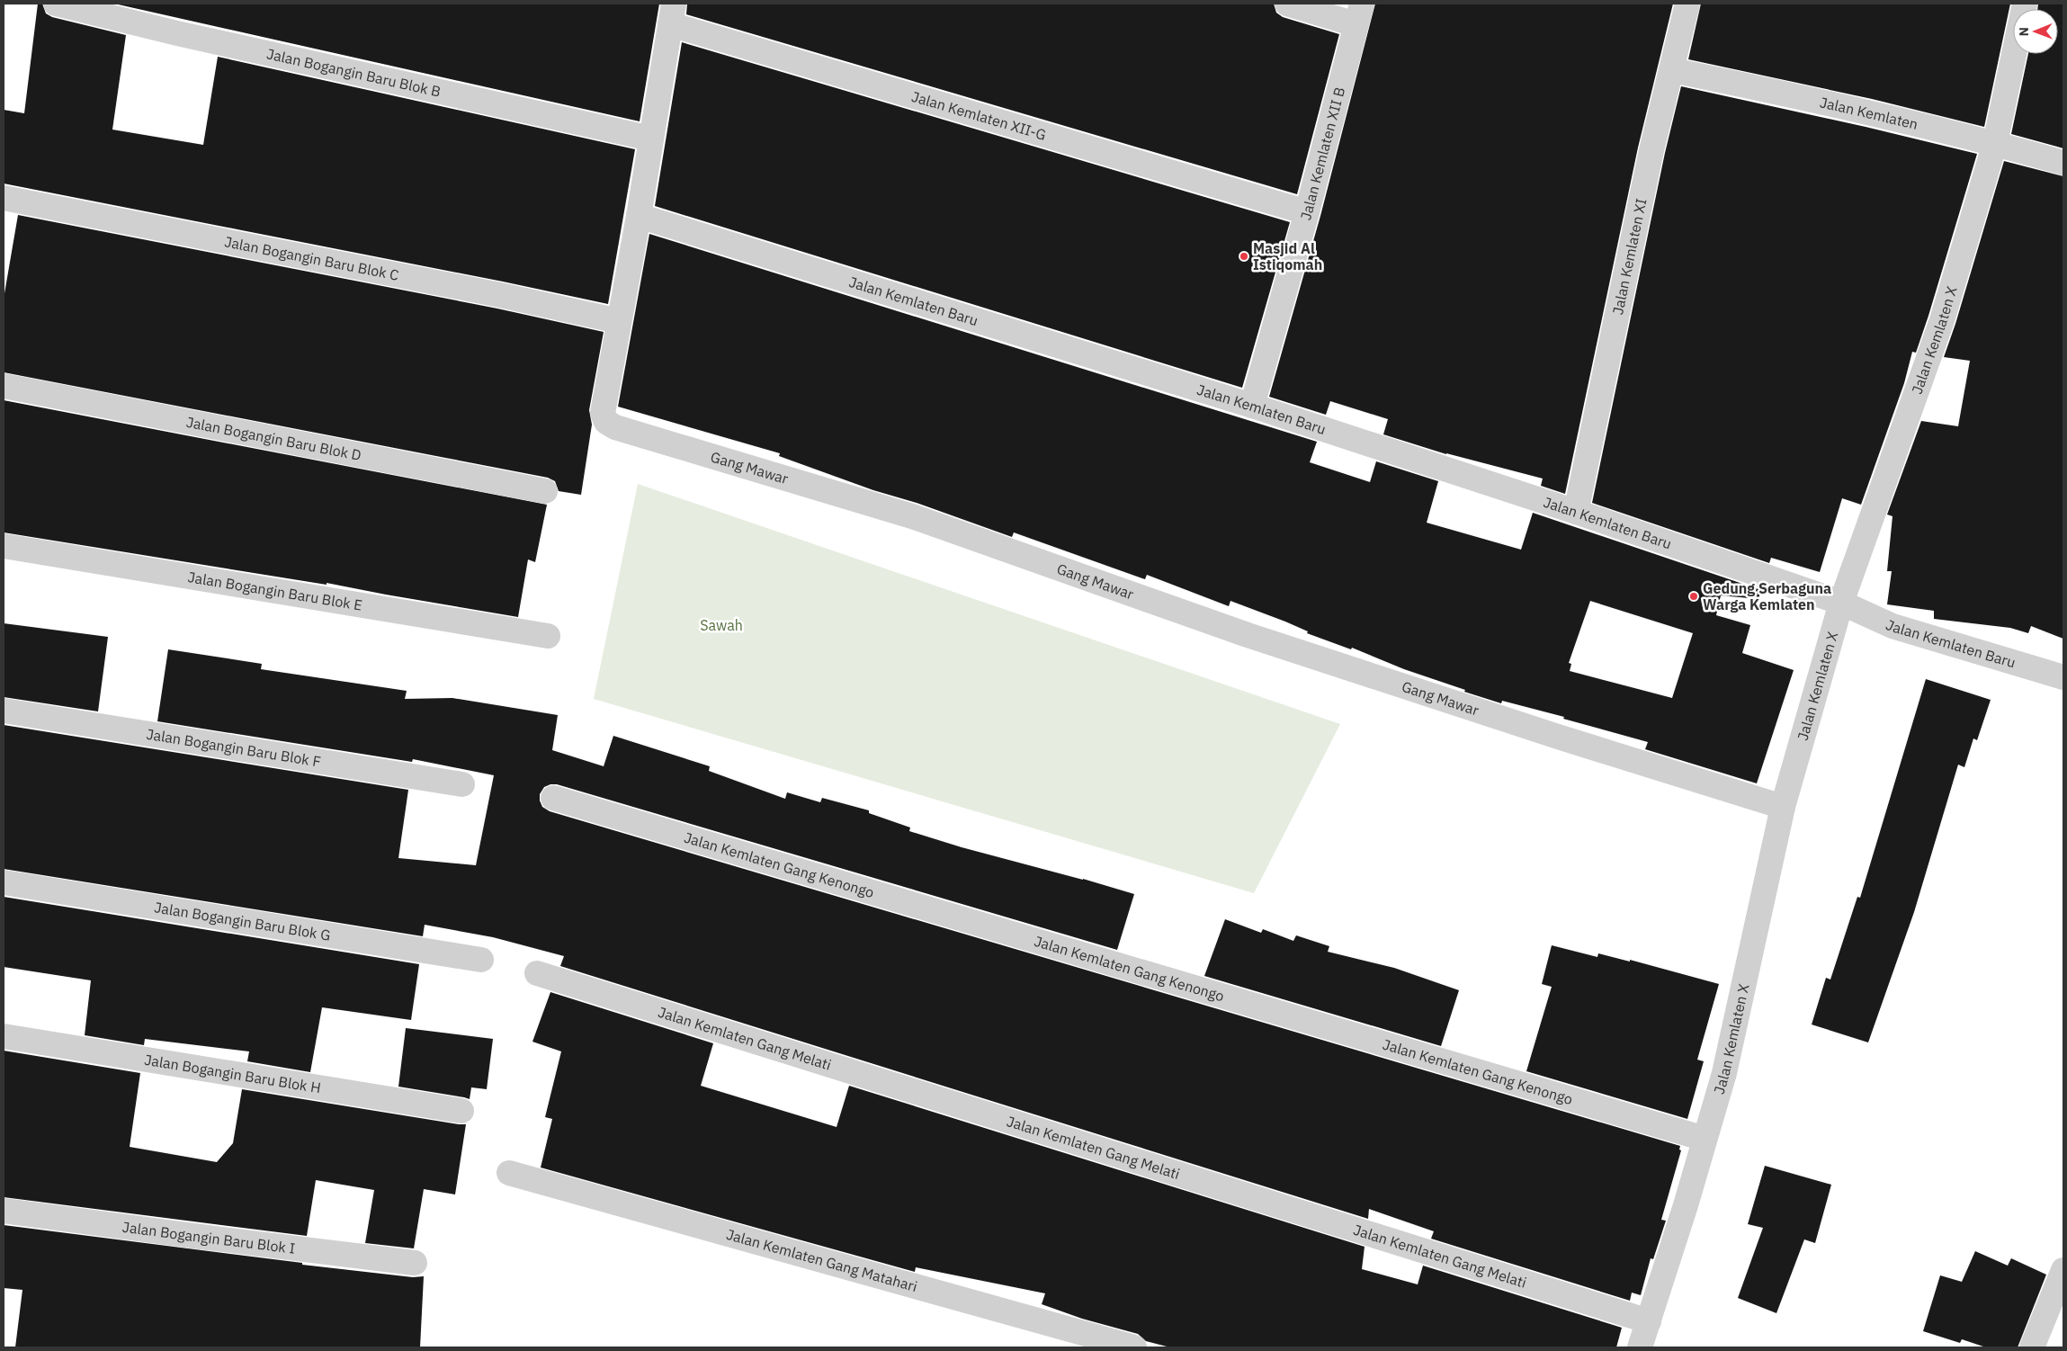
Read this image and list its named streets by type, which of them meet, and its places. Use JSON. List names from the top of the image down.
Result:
{
  "streets": {
    "street": [
      "Jalan Bogangin Baru Blok B",
      "Jalan Kemlaten",
      "Jalan Kemlaten XII-G",
      "Jalan Kemlaten XII B",
      "Jalan Kemlaten XI",
      "Jalan Bogangin Baru Blok C",
      "Jalan Kemlaten Baru",
      "Jalan Kemlaten X",
      "Jalan Bogangin Baru Blok D",
      "Gang Mawar",
      "Jalan Bogangin Baru Blok E",
      "Jalan Bogangin Baru Blok F",
      "Jalan Kemlaten Gang Kenongo",
      "Jalan Bogangin Baru Blok G",
      "Jalan Kemlaten Gang Melati",
      "Jalan Bogangin Baru Blok H",
      "Jalan Bogangin Baru Blok I",
      "Jalan Kemlaten Gang Matahari"
    ]
  },
  "crossings": [
    ["Jalan Kemlaten", "Jalan Kemlaten XI"],
    ["Jalan Kemlaten", "Jalan Kemlaten X"],
    ["Jalan Kemlaten XII-G", "Jalan Kemlaten XII B"],
    ["Jalan Kemlaten XII B", "Jalan Kemlaten Baru"],
    ["Jalan Kemlaten XI", "Jalan Kemlaten Baru"],
    ["Jalan Bogangin Baru Blok C", "Gang Mawar"],
    ["Jalan Kemlaten Baru", "Jalan Kemlaten X"],
    ["Jalan Kemlaten Baru", "Gang Mawar"],
    ["Jalan Kemlaten X", "Gang Mawar"],
    ["Jalan Kemlaten X", "Jalan Kemlaten Gang Kenongo"],
    ["Jalan Kemlaten X", "Jalan Kemlaten Gang Melati"]
  ],
  "parks": ["Sawah"],
  "places": ["Masjid Al Istiqomah", "Gedung Serbaguna Warga Kemlaten"],
  "north": "left"
}
